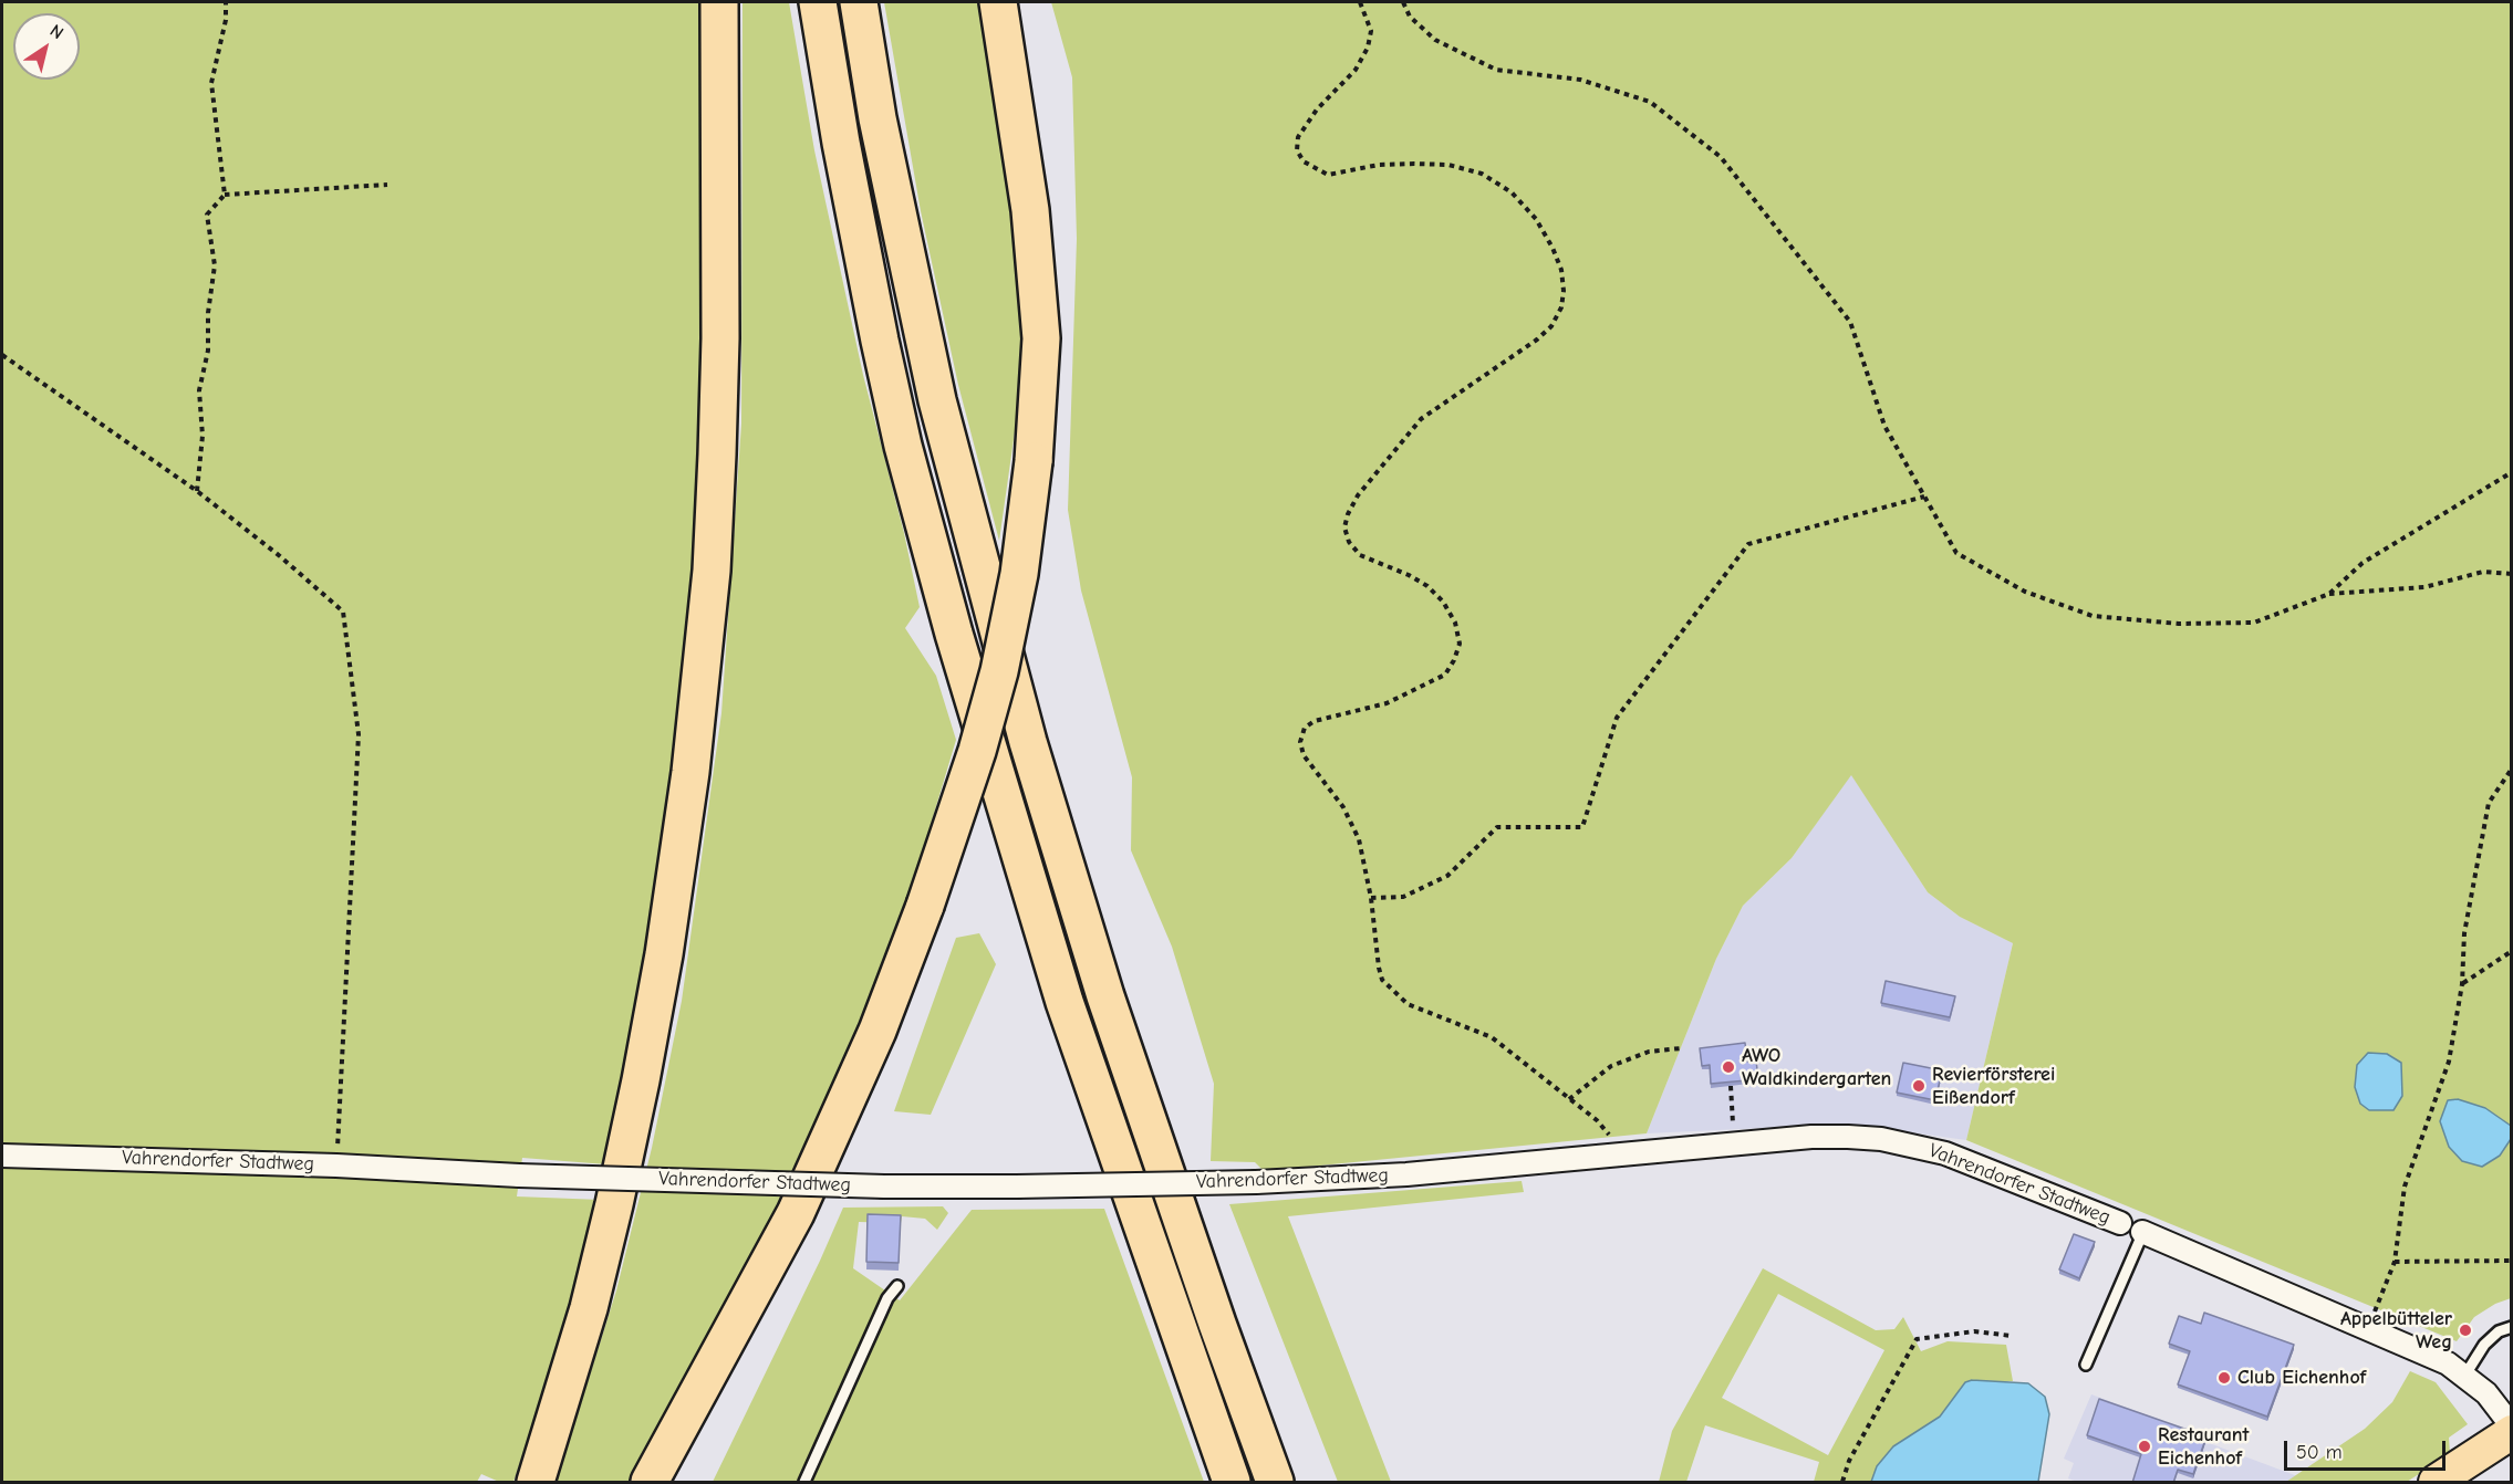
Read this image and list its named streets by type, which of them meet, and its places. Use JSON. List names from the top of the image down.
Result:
{
  "streets": {
    "street": ["Vahrendorfer Stadtweg"]
  },
  "places": [
    "AWO Waldkindergarten",
    "Revierförsterei Eißendorf",
    "Appelbütteler Weg",
    "Club Eichenhof",
    "Restaurant Eichenhof"
  ],
  "scale_bar": "50 m",
  "north": "top right"
}
